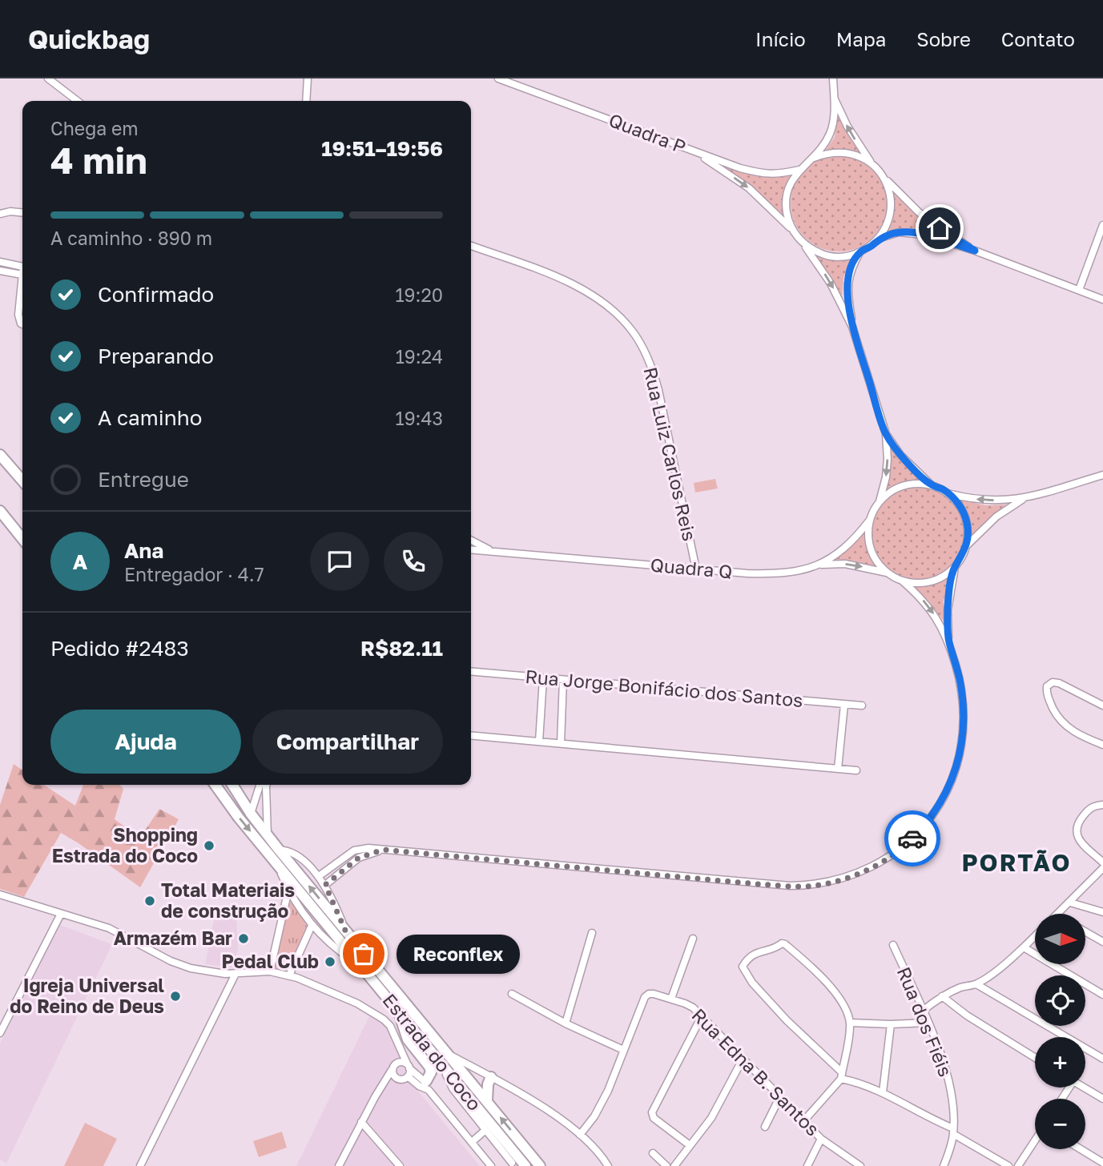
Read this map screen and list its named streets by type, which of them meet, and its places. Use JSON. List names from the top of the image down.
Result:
{
  "streets": {
    "highway": ["Estrada do Coco"],
    "street": [
      "Quadra P",
      "Rua Luiz Carlos Reis",
      "Quadra Q",
      "Rua Jorge Bonifácio dos Santos",
      "Rua dos Fiéis",
      "Rua Edna B. Santos"
    ]
  },
  "crossings": [
    ["Rua Luiz Carlos Reis", "Quadra Q"]
  ],
  "districts": ["PORTÃO"],
  "places": [
    "Shopping Estrada do Coco",
    "Total Materiais de construção",
    "Armazém Bar",
    "Reconflex",
    "Pedal Club",
    "Igreja Universal do Reino de Deus"
  ],
  "north": "right",
  "page": {
    "header": "Quickbag",
    "nav": [
      "Início",
      "Mapa",
      "Sobre",
      "Contato"
    ],
    "heading": ["4 min", "Chega em", "19:51–19:56"],
    "panel": [
      "Ana",
      "Entregador · 4.7",
      "Pedido #2483",
      "R$82.11"
    ],
    "bar": "A caminho · 890 m",
    "list": [
      ["Confirmado", "19:20"],
      ["Preparando", "19:24"],
      ["A caminho", "19:43"],
      "Entregue"
    ],
    "round": "A",
    "buttons": ["Ajuda", "Compartilhar"],
    "map_buttons": ["+", "−"],
    "bubble": "Reconflex"
  }
}
